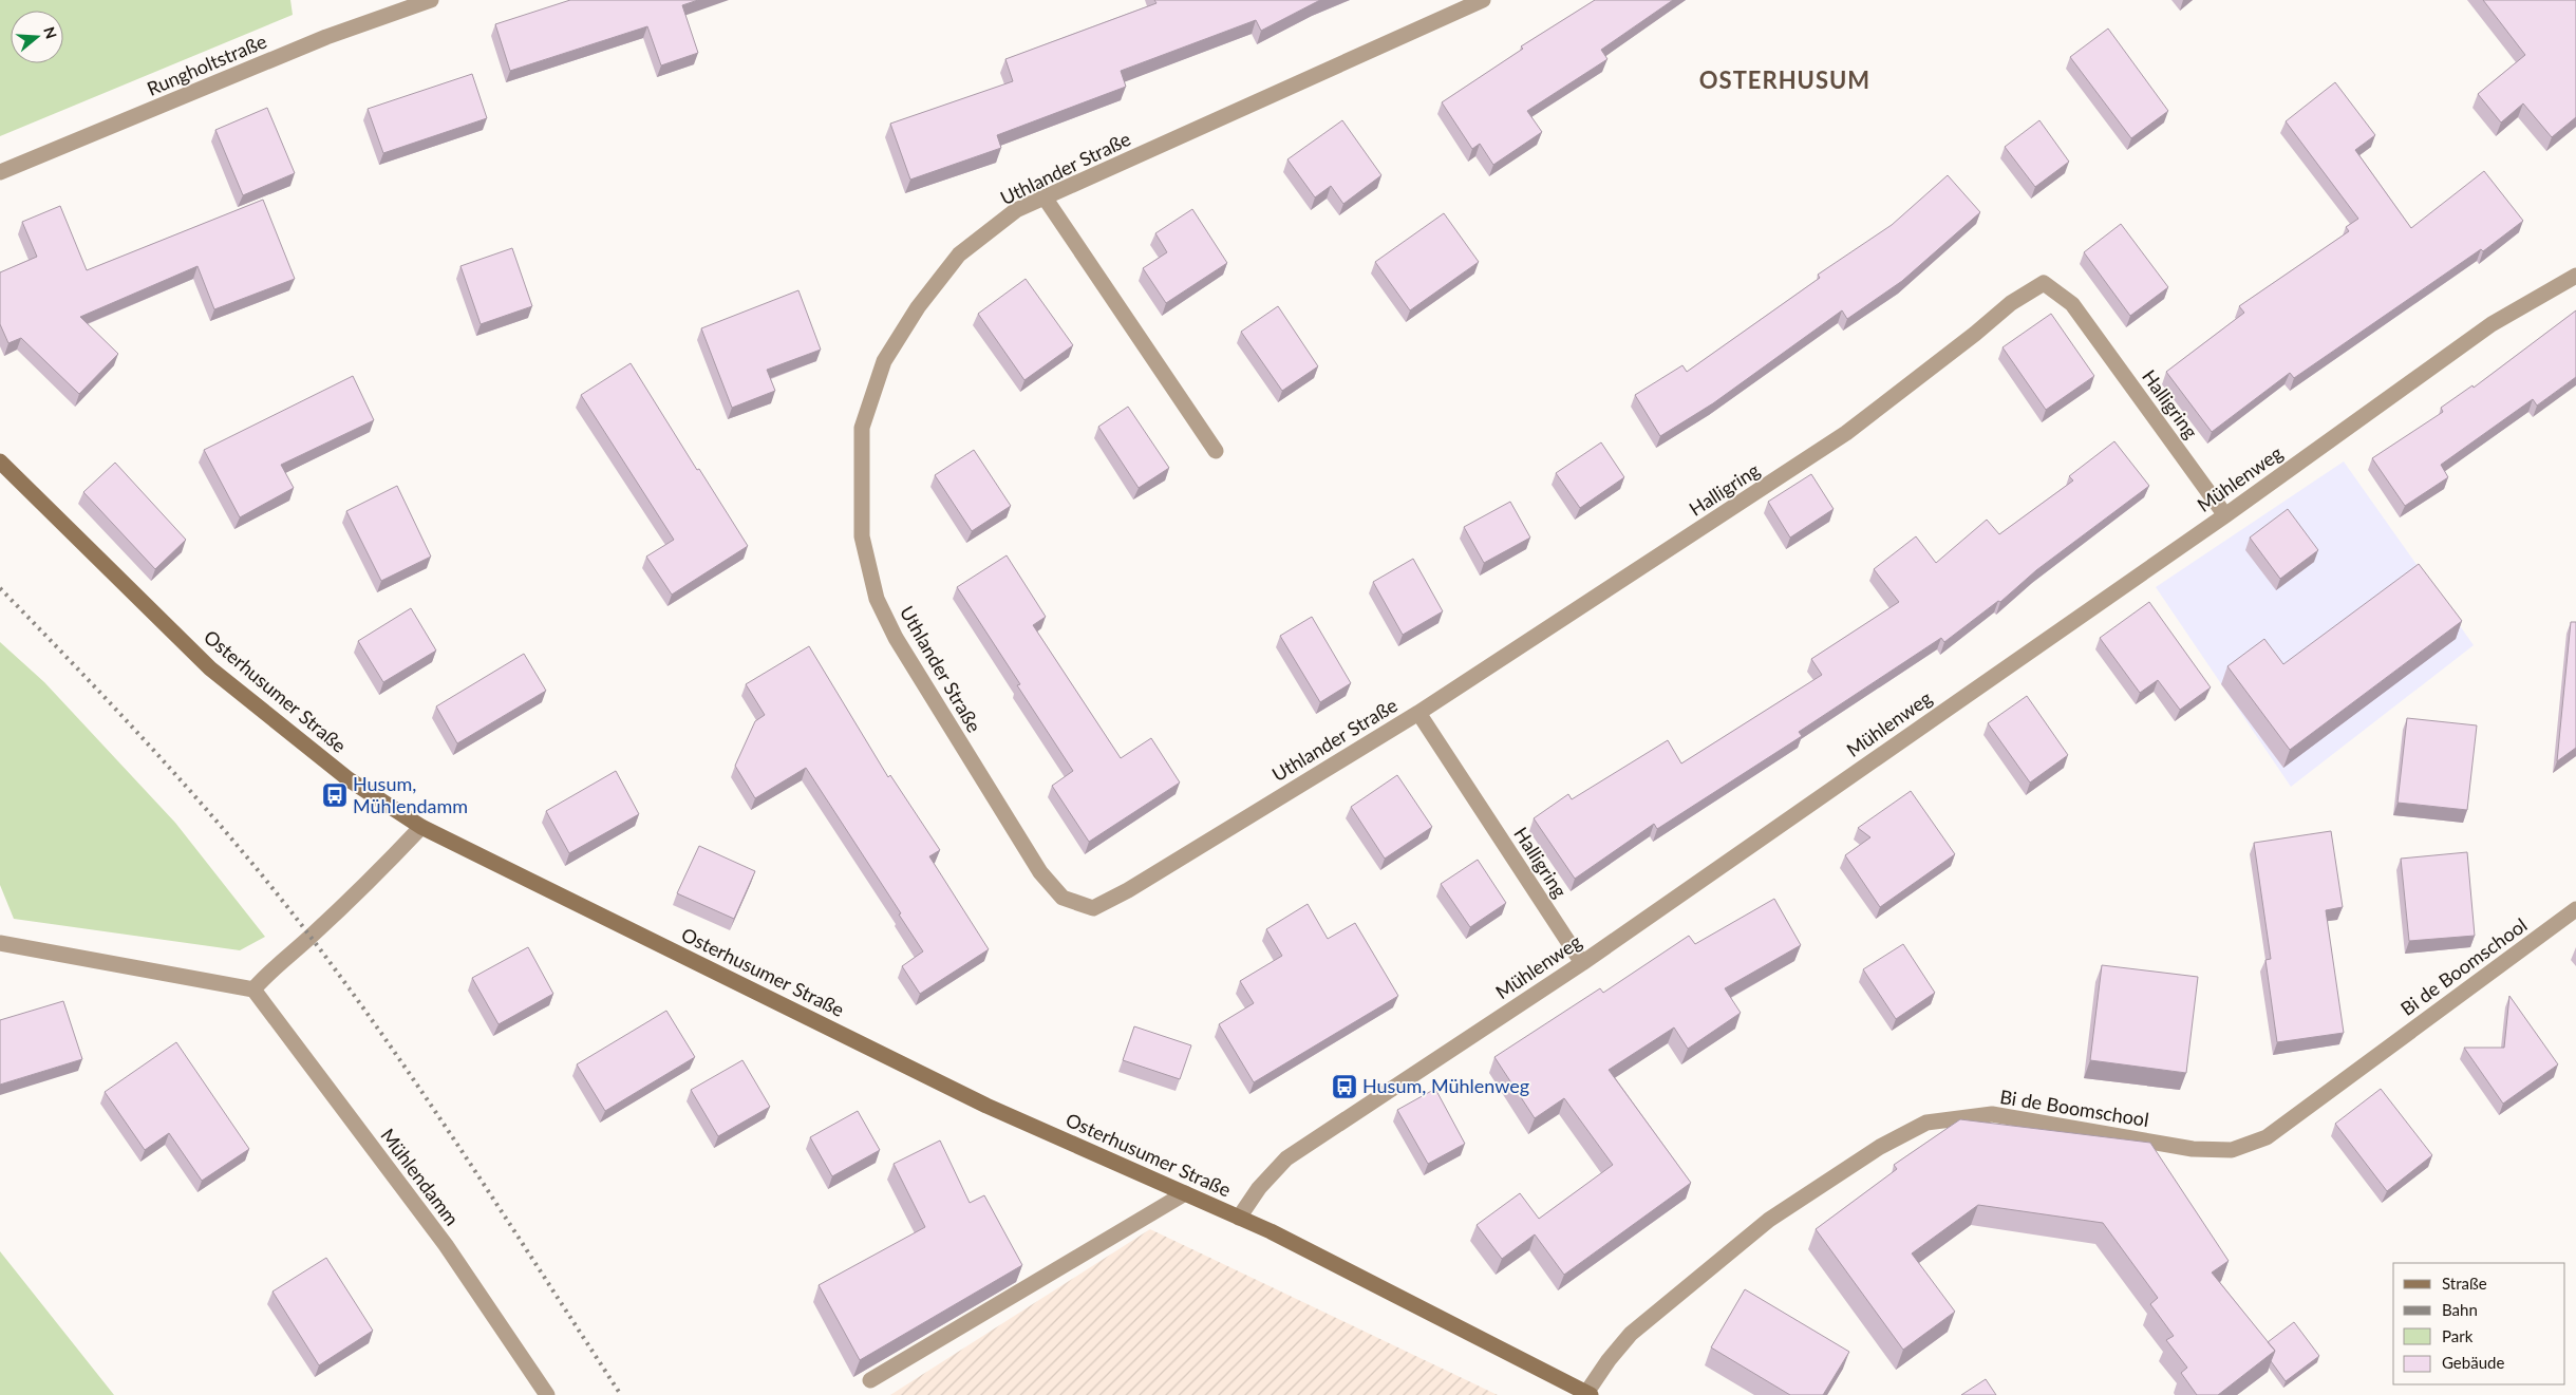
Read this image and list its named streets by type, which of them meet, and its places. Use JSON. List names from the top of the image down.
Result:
{
  "streets": {
    "street": [
      "Rungholtstraße",
      "Uthlander Straße",
      "Halligring",
      "Mühlenweg",
      "Osterhusumer Straße",
      "Bi de Boomschool",
      "Mühlendamm"
    ]
  },
  "crossings": [
    ["Uthlander Straße", "Halligring"],
    ["Halligring", "Mühlenweg"],
    ["Mühlenweg", "Osterhusumer Straße"],
    ["Osterhusumer Straße", "Bi de Boomschool"]
  ],
  "districts": ["OSTERHUSUM"],
  "places": {
    "bus stop": ["Husum, Mühlendamm", "Husum, Mühlenweg"]
  },
  "legend": [
    "Straße",
    "Bahn",
    "Park",
    "Gebäude"
  ],
  "north": "right"
}
